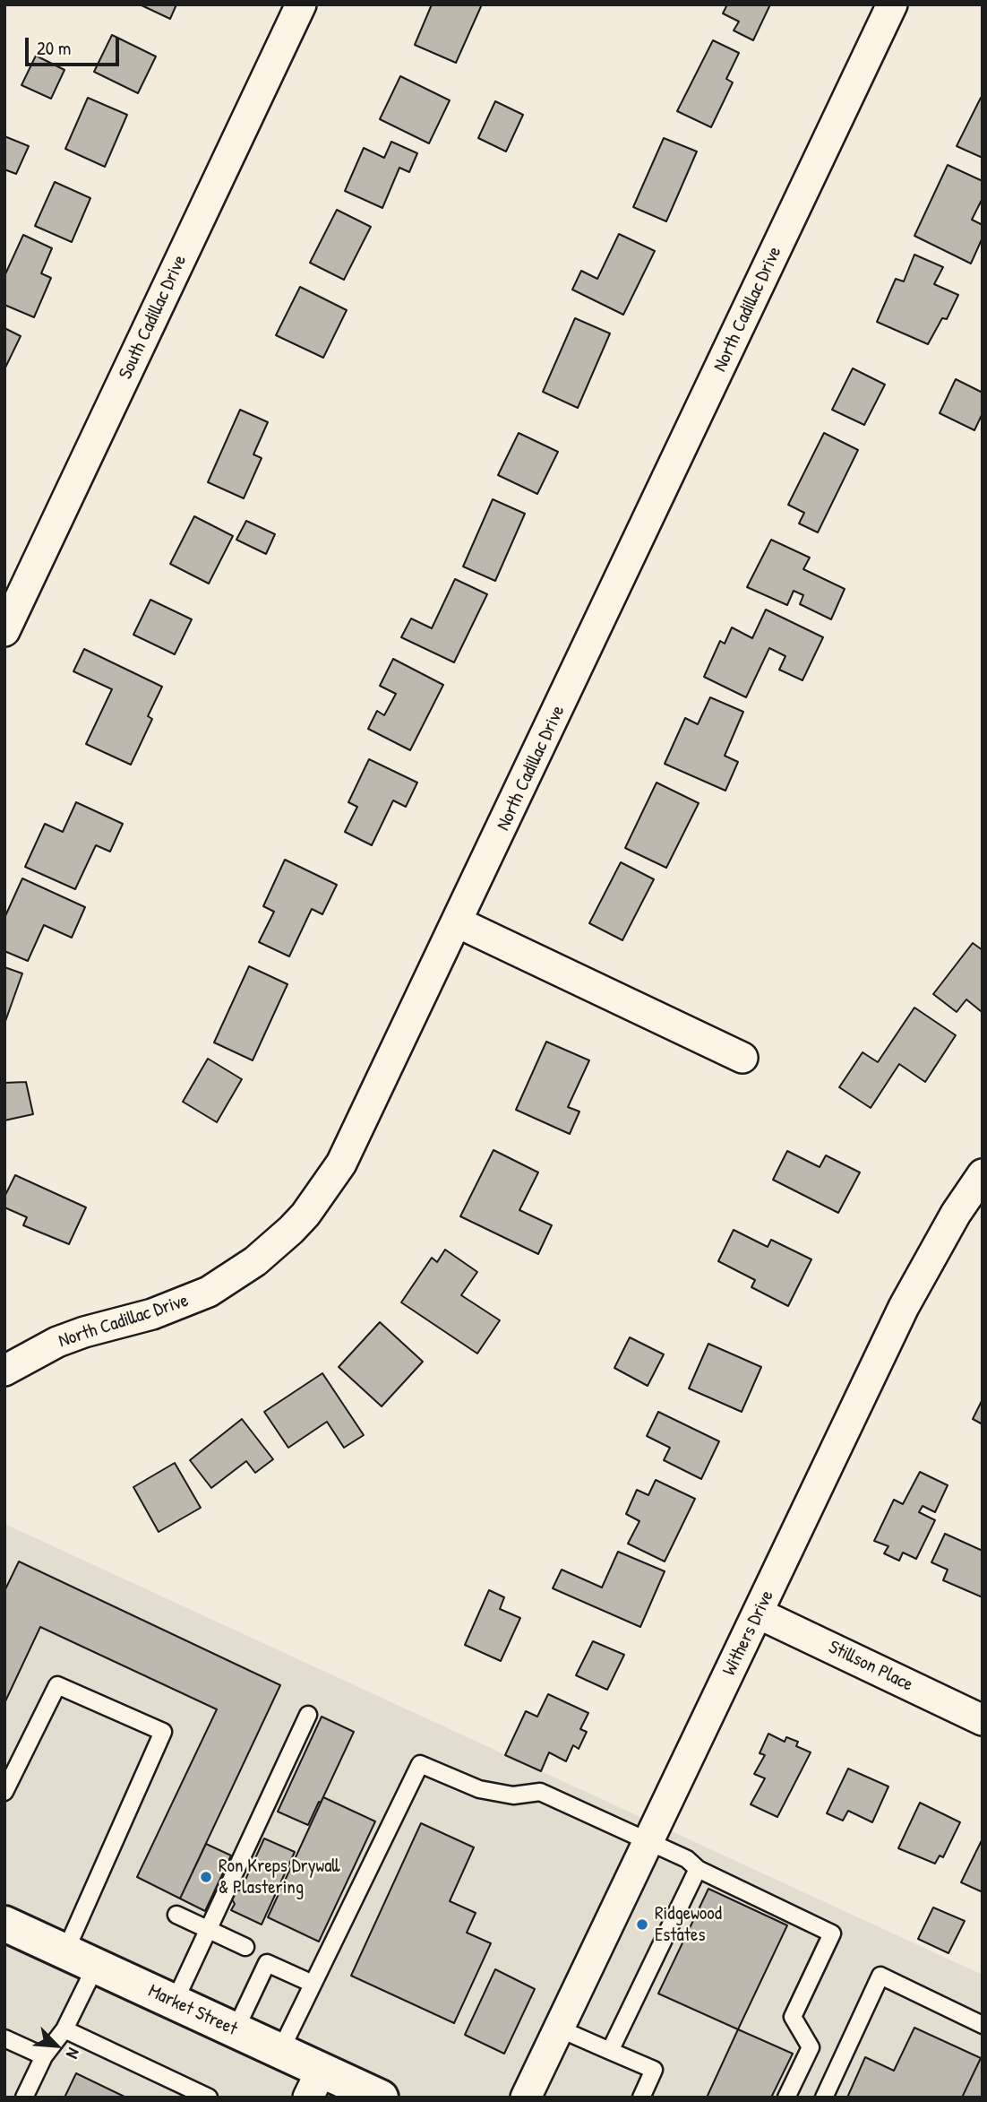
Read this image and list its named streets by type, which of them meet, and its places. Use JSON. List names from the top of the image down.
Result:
{
  "streets": {
    "main road": ["Market Street"],
    "street": [
      "North Cadillac Drive",
      "South Cadillac Drive",
      "Withers Drive",
      "Stillson Place"
    ]
  },
  "crossings": [
    ["Withers Drive", "Stillson Place"]
  ],
  "places": ["Ron Kreps Drywall & Plastering", "Ridgewood Estates"],
  "scale_bar": "20 m",
  "north": "bottom right"
}
